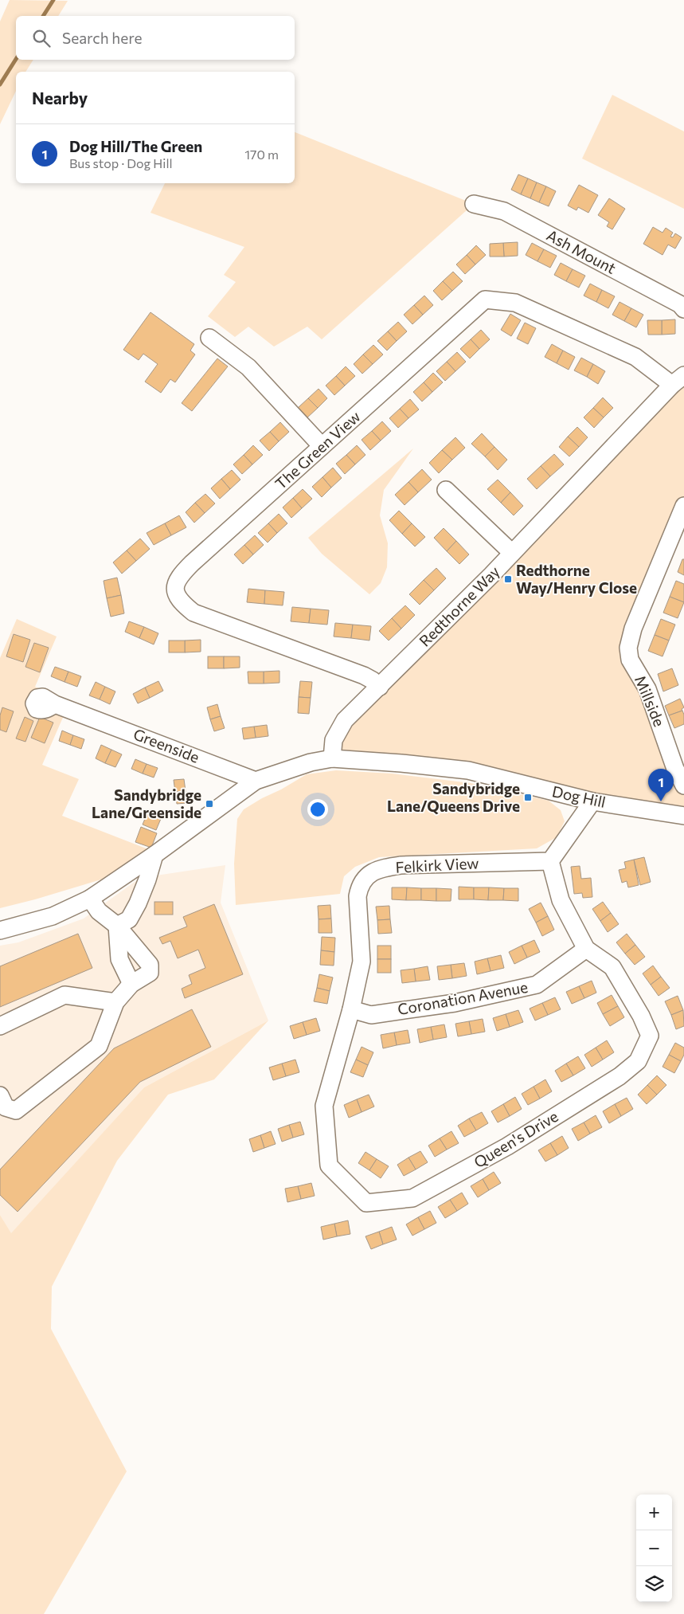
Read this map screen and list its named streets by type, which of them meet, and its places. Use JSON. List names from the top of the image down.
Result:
{
  "streets": {
    "street": [
      "Ash Mount",
      "The Green View",
      "Redthorne Way",
      "Millside",
      "Greenside",
      "Dog Hill",
      "Felkirk View",
      "Coronation Avenue",
      "Queen's Drive"
    ]
  },
  "crossings": [
    ["The Green View", "Redthorne Way"],
    ["Redthorne Way", "Dog Hill"],
    ["Greenside", "Dog Hill"],
    ["Felkirk View", "Coronation Avenue"],
    ["Felkirk View", "Queen's Drive"],
    ["Coronation Avenue", "Queen's Drive"]
  ],
  "places": {
    "transit": ["Redthorne Way/Henry Close", "Sandybridge Lane/Queens Drive", "Sandybridge Lane/Greenside"]
  },
  "page": {
    "search": "Search here",
    "heading": "Nearby",
    "list": [
      {
        "mark": "1",
        "name": "Dog Hill/The Green",
        "note": "Bus stop · Dog Hill",
        "value": "170 m"
      }
    ],
    "pins": "1",
    "map_buttons": ["+", "−"]
  }
}
